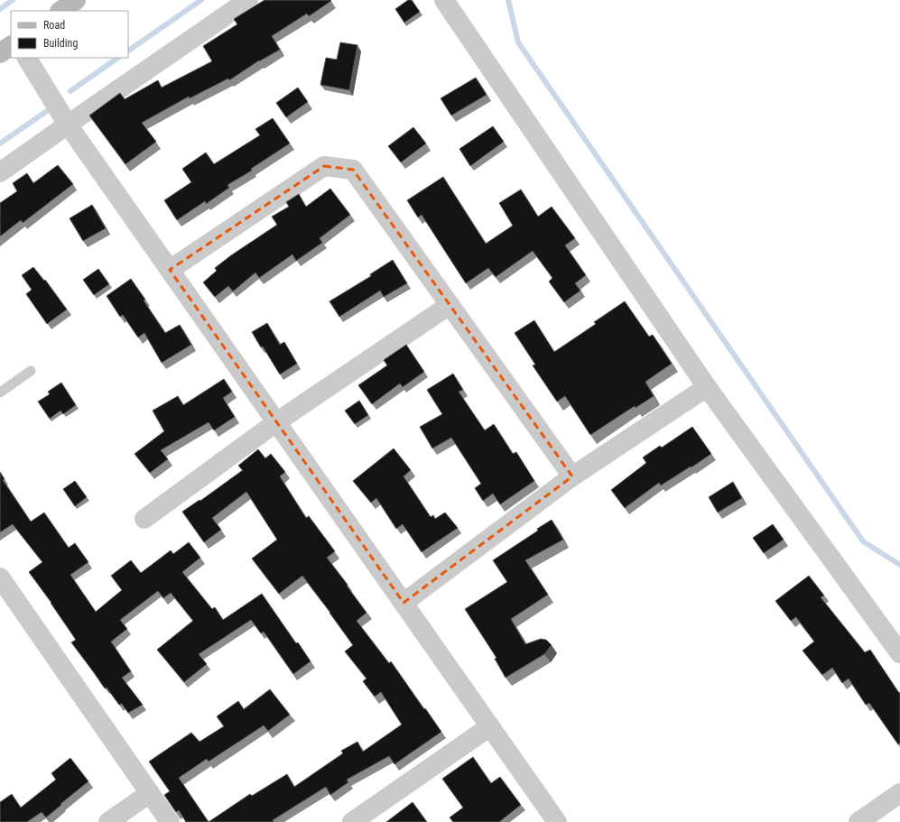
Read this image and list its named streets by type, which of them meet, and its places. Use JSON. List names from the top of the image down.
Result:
{
  "legend": ["Road", "Building"]
}
